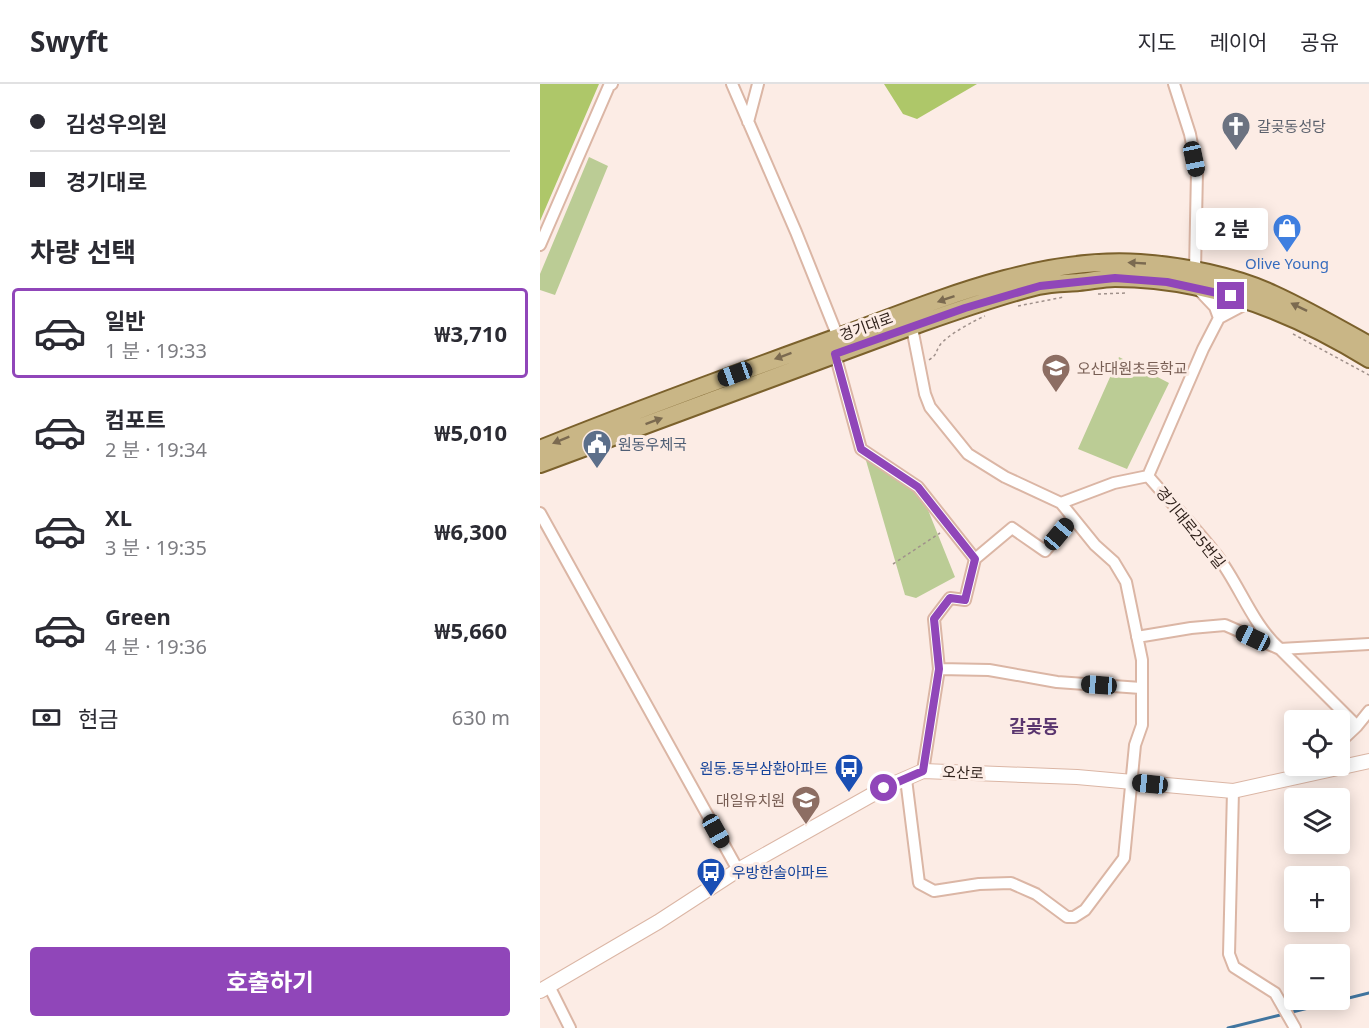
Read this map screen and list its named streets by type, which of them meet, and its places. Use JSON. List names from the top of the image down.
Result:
{
  "streets": {
    "main road": ["경기대로"],
    "street": ["경기대로25번길", "오산로"]
  },
  "districts": ["갈곶동"],
  "places": {
    "church": ["갈곶동성당"],
    "shop": ["Olive Young"],
    "school or university": ["오산대원초등학교", "대일유치원"],
    "public building": ["원동우체국"],
    "bus stop": ["원동.동부삼환아파트", "우방한솔아파트"]
  },
  "page": {
    "header": "Swyft",
    "nav": ["지도", "레이어", "공유"],
    "banner": ["김성우의원", "경기대로"],
    "bubble": "2 분",
    "heading": "차량 선택",
    "list": [
      {
        "name": "일반",
        "note": "1 분 · 19:33",
        "value": "₩3,710"
      },
      {
        "name": "컴포트",
        "note": "2 분 · 19:34",
        "value": "₩5,010"
      },
      {
        "name": "XL",
        "note": "3 분 · 19:35",
        "value": "₩6,300"
      },
      {
        "name": "Green",
        "note": "4 분 · 19:36",
        "value": "₩5,660"
      }
    ],
    "pay": ["현금", "630 m"],
    "map_buttons": ["+", "−"],
    "buttons": "호출하기"
  }
}
